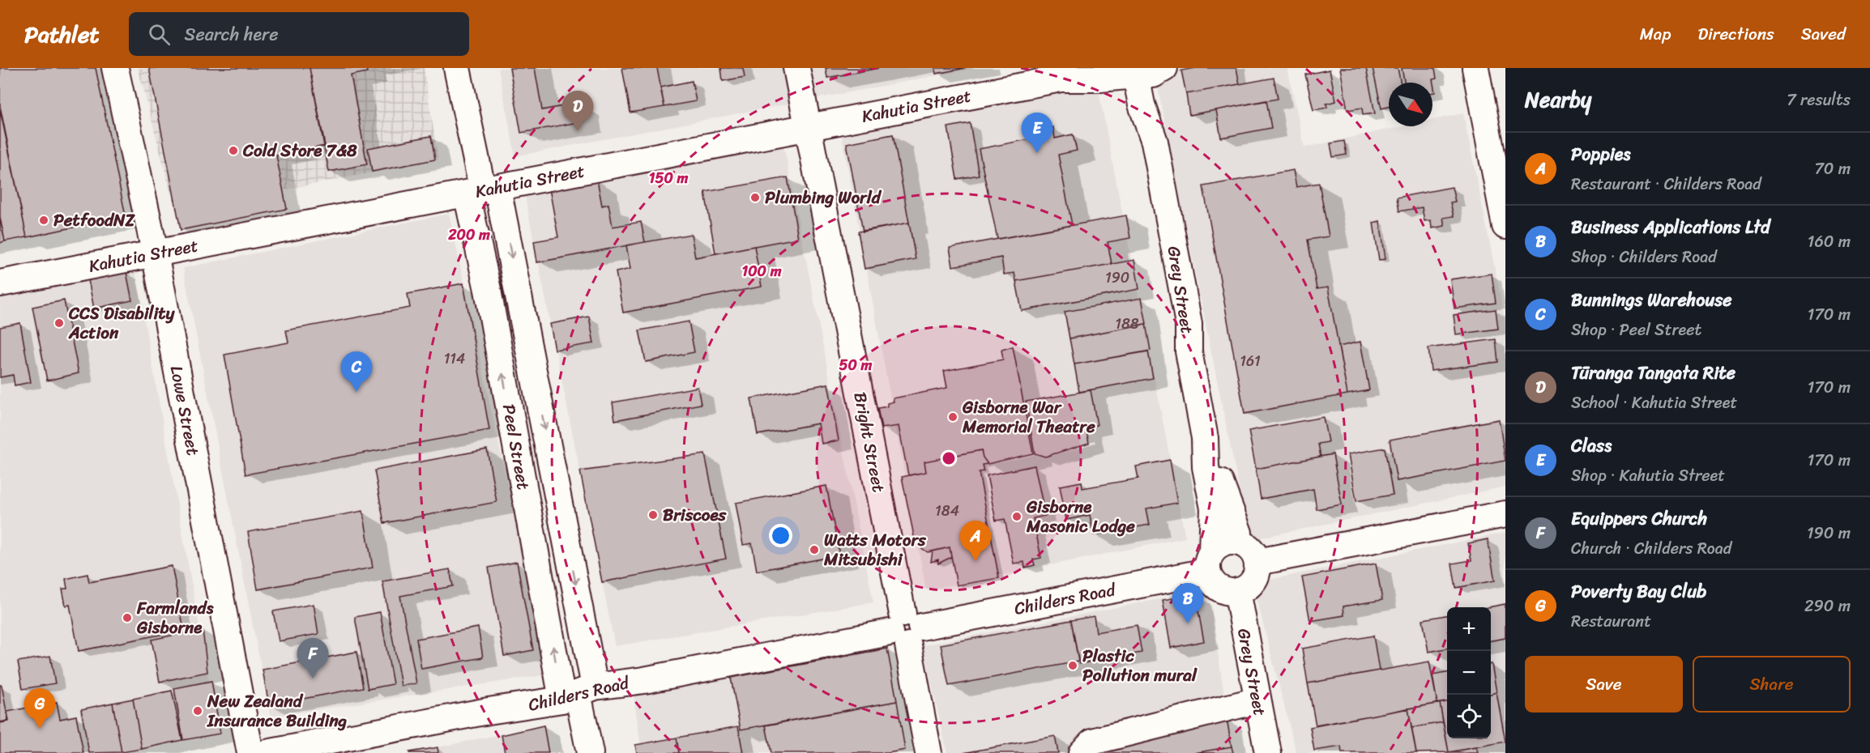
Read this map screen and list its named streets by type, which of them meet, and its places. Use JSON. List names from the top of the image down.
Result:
{
  "streets": {
    "street": [
      "Kahutia Street",
      "Grey Street",
      "Lowe Street",
      "Bright Street",
      "Peel Street",
      "Childers Road"
    ]
  },
  "crossings": [
    ["Kahutia Street", "Grey Street"],
    ["Kahutia Street", "Lowe Street"],
    ["Kahutia Street", "Bright Street"],
    ["Kahutia Street", "Peel Street"],
    ["Grey Street", "Childers Road"],
    ["Bright Street", "Childers Road"],
    ["Peel Street", "Childers Road"]
  ],
  "places": [
    "Cold Store 7&8",
    "Plumbing World",
    "PetfoodNZ",
    "CCS Disability Action",
    "Gisborne War Memorial Theatre",
    "Briscoes",
    "Gisborne Masonic Lodge",
    "Watts Motors Mitsubishi",
    "Farmlands Gisborne",
    "Plastic Pollution mural",
    "New Zealand Insurance Building"
  ],
  "house_numbers": [
    "190",
    "188",
    "114",
    "161",
    "184"
  ],
  "north": "bottom right",
  "page": {
    "header": "Pathlet",
    "search": "Search here",
    "nav": ["Map", "Directions", "Saved"],
    "heading": ["Nearby", "7 results"],
    "pins": [
      "D",
      "E",
      "C",
      "A",
      "B",
      "F",
      "G"
    ],
    "list": [
      {
        "mark": "A",
        "name": "Poppies",
        "note": "Restaurant · Childers Road",
        "value": "70 m"
      },
      {
        "mark": "B",
        "name": "Business Applications Ltd",
        "note": "Shop · Childers Road",
        "value": "160 m"
      },
      {
        "mark": "C",
        "name": "Bunnings Warehouse",
        "note": "Shop · Peel Street",
        "value": "170 m"
      },
      {
        "mark": "D",
        "name": "Tūranga Tangata Rite",
        "note": "School · Kahutia Street",
        "value": "170 m"
      },
      {
        "mark": "E",
        "name": "Class",
        "note": "Shop · Kahutia Street",
        "value": "170 m"
      },
      {
        "mark": "F",
        "name": "Equippers Church",
        "note": "Church · Childers Road",
        "value": "190 m"
      },
      {
        "mark": "G",
        "name": "Poverty Bay Club",
        "note": "Restaurant",
        "value": "290 m"
      }
    ],
    "map_buttons": ["+", "−"],
    "buttons": ["Save", "Share"]
  },
  "rings": [
    "150 m",
    "200 m",
    "100 m",
    "50 m"
  ]
}
